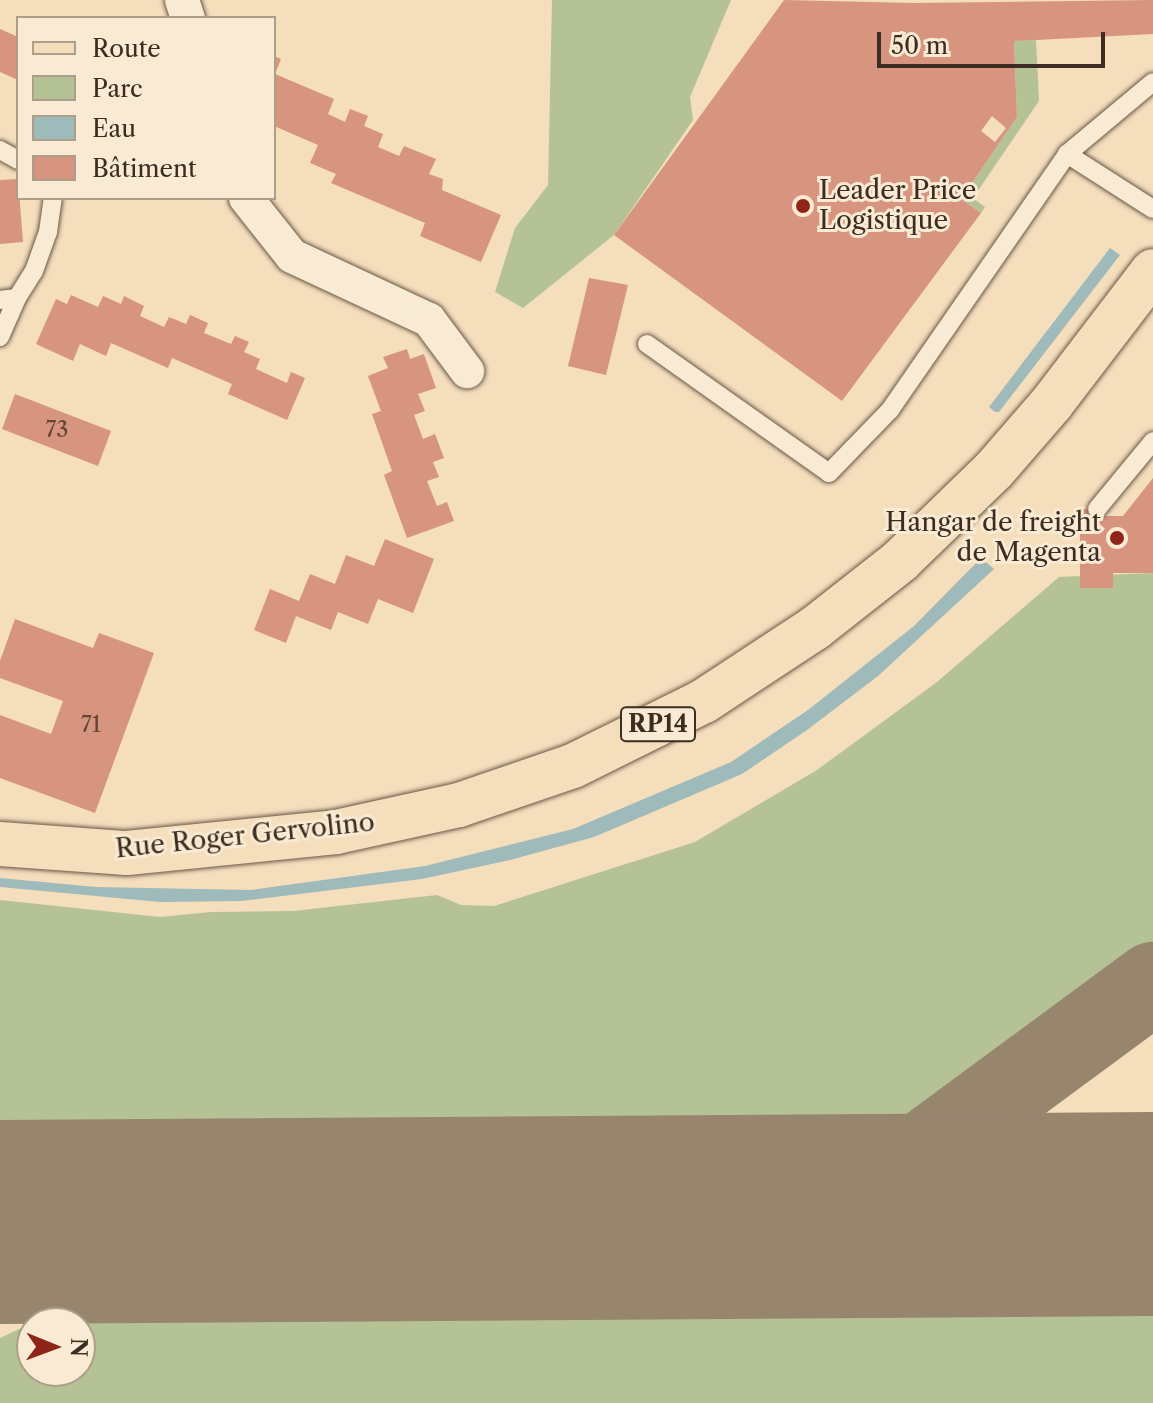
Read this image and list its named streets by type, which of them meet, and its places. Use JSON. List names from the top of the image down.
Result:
{
  "streets": {
    "main road": ["RP14", "Rue Roger Gervolino"]
  },
  "places": ["Leader Price Logistique", "Hangar de freight de Magenta"],
  "house_numbers": ["73", "71"],
  "legend": [
    "Route",
    "Parc",
    "Eau",
    "Bâtiment"
  ],
  "scale_bar": "50 m",
  "north": "right"
}
